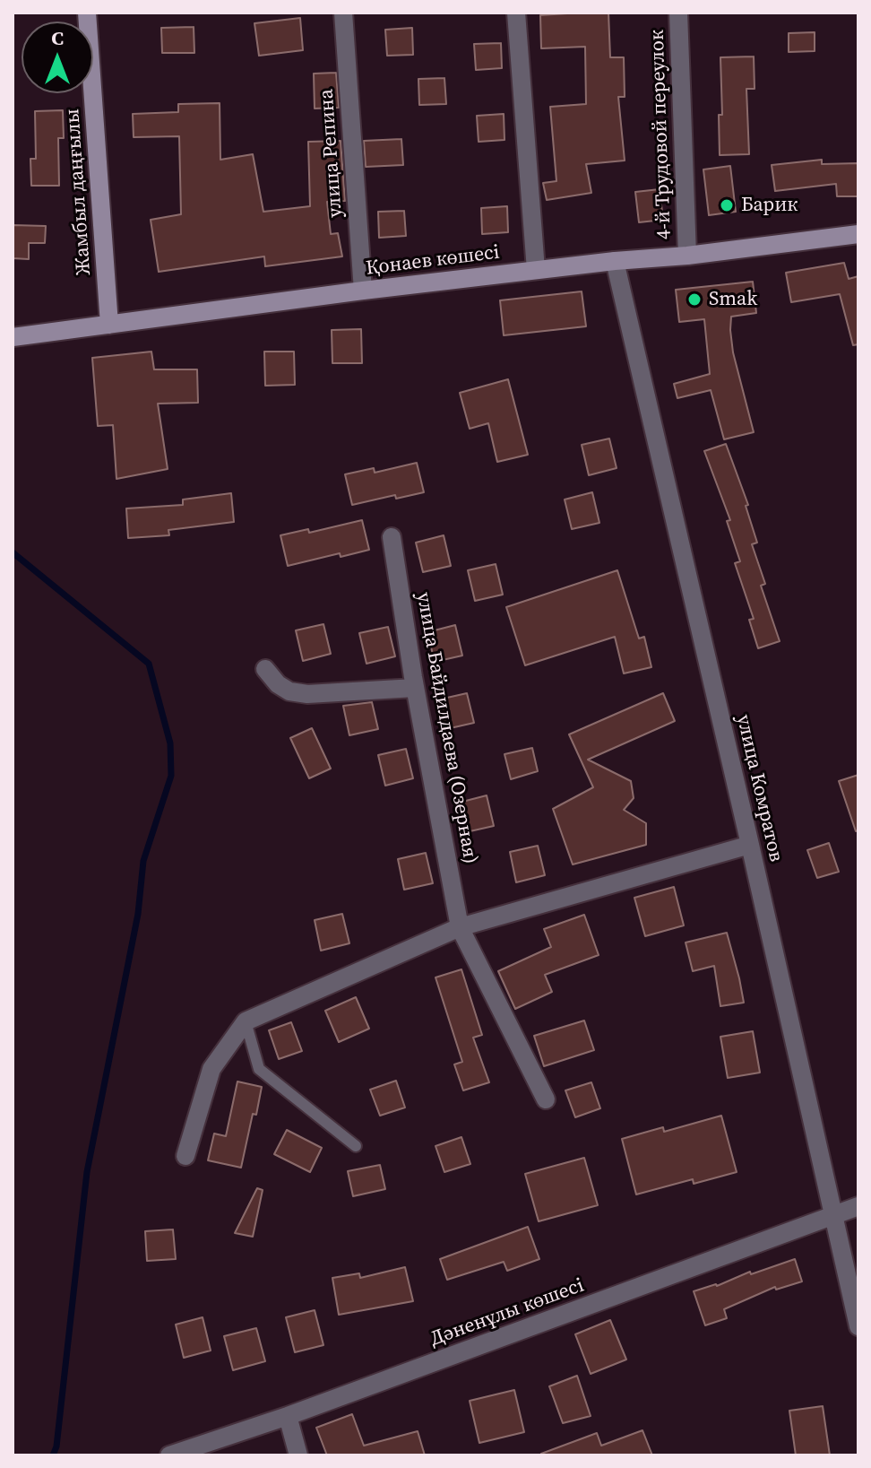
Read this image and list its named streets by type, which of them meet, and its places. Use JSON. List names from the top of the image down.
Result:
{
  "streets": {
    "main road": ["Жамбыл даңғылы", "Қонаев көшесі"],
    "street": [
      "4-й Трудовой переулок",
      "улица Репина",
      "улица Байдилдаева (Озерная)",
      "улица Комратов",
      "Дәненұлы көшесі"
    ]
  },
  "crossings": [
    ["4-й Трудовой переулок", "Қонаев көшесі"],
    ["улица Репина", "Қонаев көшесі"],
    ["Жамбыл даңғылы", "Қонаев көшесі"],
    ["Қонаев көшесі", "улица Комратов"],
    ["улица Комратов", "Дәненұлы көшесі"]
  ],
  "places": ["Барик", "Smak"],
  "north": "top"
}
